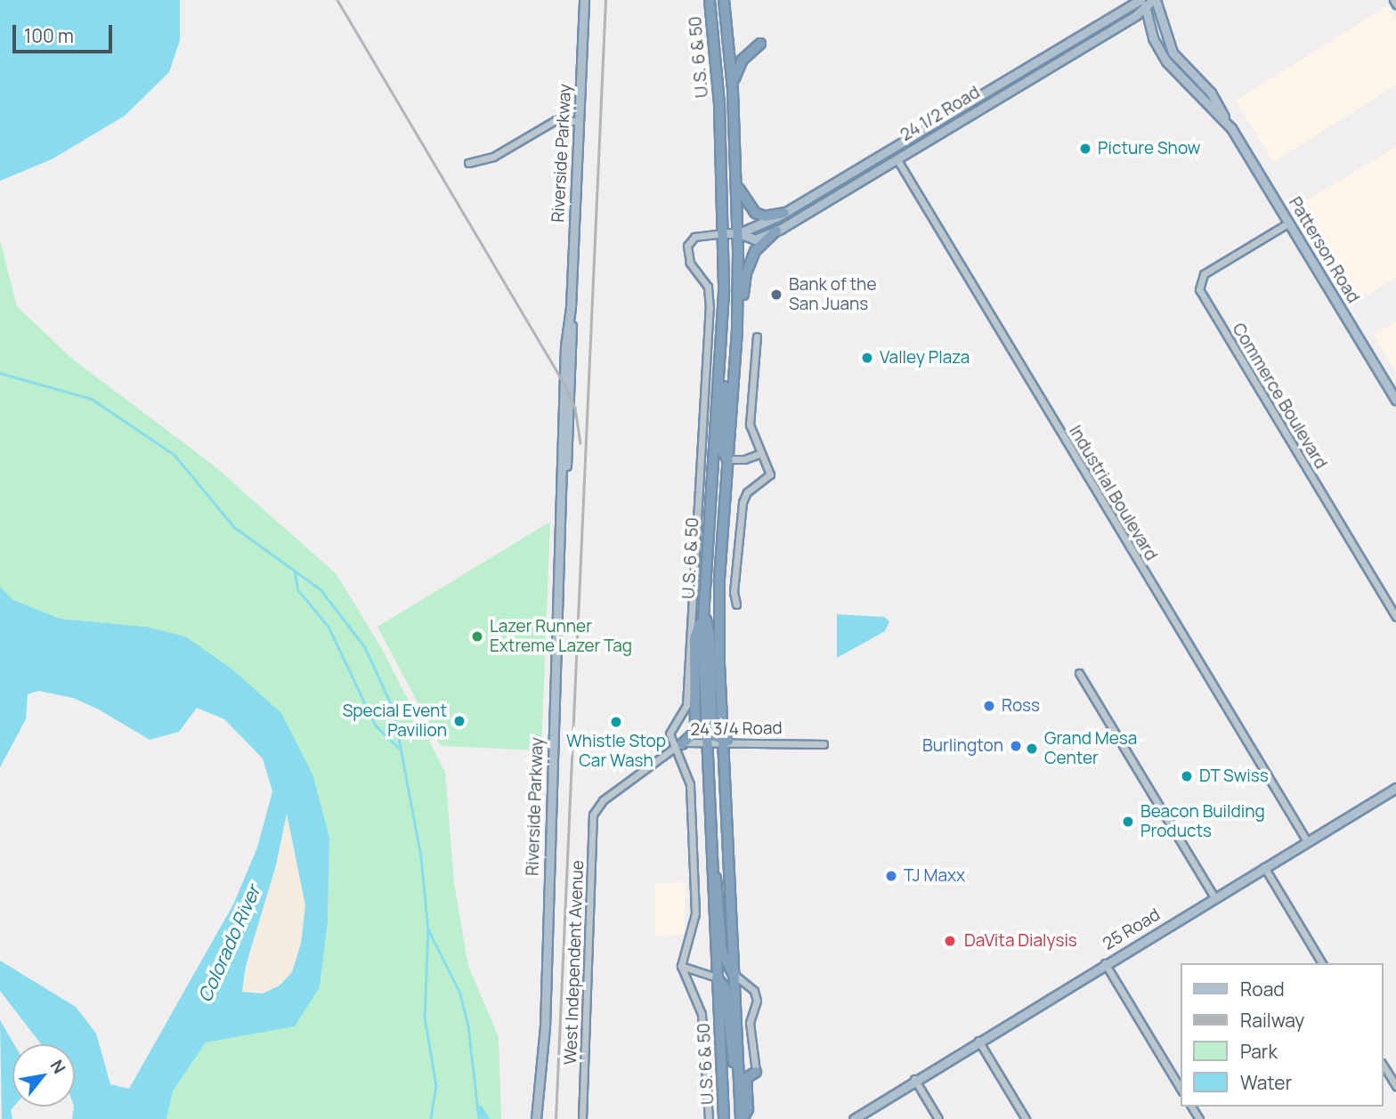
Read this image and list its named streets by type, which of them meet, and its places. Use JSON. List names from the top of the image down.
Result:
{
  "streets": {
    "highway": ["U.S. 6 & 50"],
    "main road": [
      "24 1/2 Road",
      "Riverside Parkway",
      "Patterson Road",
      "25 Road"
    ],
    "street": [
      "Commerce Boulevard",
      "Industrial Boulevard",
      "24 3/4 Road",
      "West Independent Avenue"
    ]
  },
  "crossings": [
    ["U.S. 6 & 50", "24 1/2 Road"],
    ["U.S. 6 & 50", "24 3/4 Road"],
    ["24 1/2 Road", "Patterson Road"],
    ["24 1/2 Road", "Industrial Boulevard"],
    ["Patterson Road", "Commerce Boulevard"],
    ["Industrial Boulevard", "25 Road"],
    ["24 3/4 Road", "West Independent Avenue"]
  ],
  "water": ["Colorado River"],
  "places": [
    "Picture Show",
    "Bank of the San Juans",
    "Valley Plaza",
    "Lazer Runner Extreme Lazer Tag",
    "Ross",
    "Special Event Pavilion",
    "Whistle Stop Car Wash",
    "Burlington",
    "Grand Mesa Center",
    "DT Swiss",
    "Beacon Building Products",
    "TJ Maxx",
    "DaVita Dialysis"
  ],
  "legend": [
    "Road",
    "Railway",
    "Park",
    "Water"
  ],
  "scale_bar": "100 m",
  "north": "top right"
}
